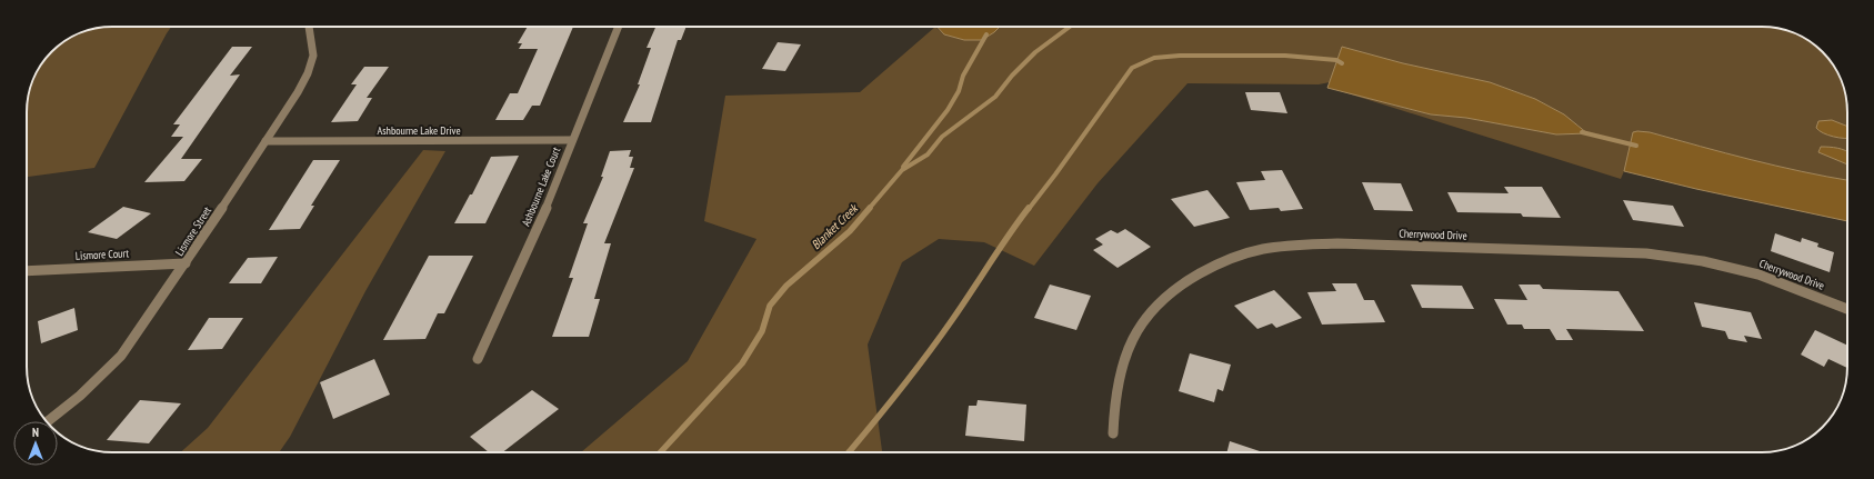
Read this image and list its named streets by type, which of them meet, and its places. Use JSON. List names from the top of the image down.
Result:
{
  "streets": {
    "street": [
      "Ashbourne Lake Drive",
      "Ashbourne Lake Court",
      "Lismore Street",
      "Cherrywood Drive",
      "Lismore Court"
    ]
  },
  "crossings": [
    ["Ashbourne Lake Drive", "Ashbourne Lake Court"],
    ["Ashbourne Lake Drive", "Lismore Street"],
    ["Lismore Street", "Lismore Court"]
  ],
  "water": ["Blanket Creek"],
  "north": "top"
}
